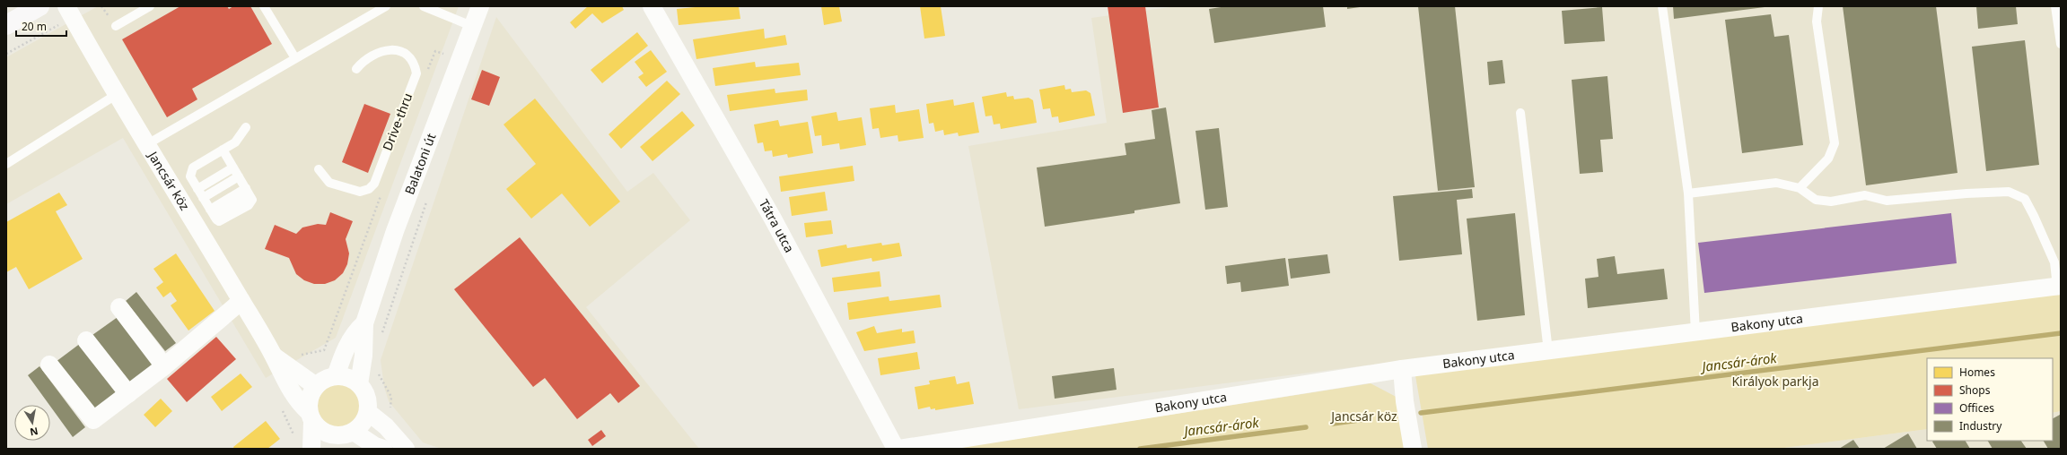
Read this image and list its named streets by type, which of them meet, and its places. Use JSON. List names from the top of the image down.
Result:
{
  "streets": {
    "street": [
      "Balatoni út",
      "Jancsár köz",
      "Tátra utca",
      "Bakony utca"
    ],
    "lane": ["Drive-thru"]
  },
  "crossings": [
    ["Balatoni út", "Jancsár köz"]
  ],
  "water": ["Jancsár-árok"],
  "parks": ["Királyok parkja", "Jancsár köz"],
  "legend": [
    "Homes",
    "Shops",
    "Offices",
    "Industry"
  ],
  "scale_bar": "20 m",
  "north": "bottom"
}
